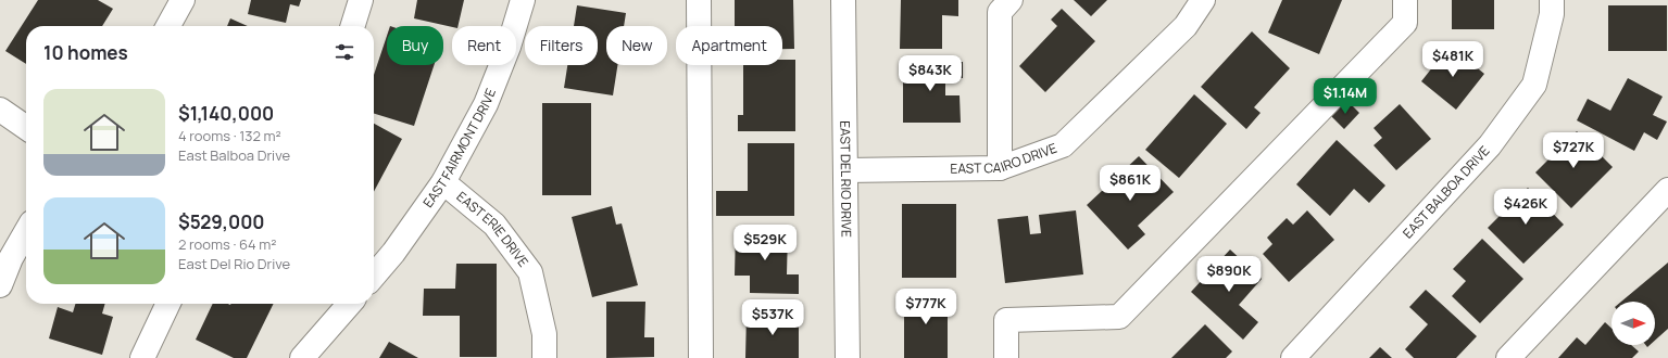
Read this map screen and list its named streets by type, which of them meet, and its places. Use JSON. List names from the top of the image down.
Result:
{
  "streets": {
    "street": [
      "EAST FAIRMONT DRIVE",
      "EAST CAIRO DRIVE",
      "EAST DEL RIO DRIVE",
      "EAST BALBOA DRIVE",
      "EAST ERIE DRIVE"
    ]
  },
  "crossings": [
    ["EAST FAIRMONT DRIVE", "EAST ERIE DRIVE"],
    ["EAST CAIRO DRIVE", "EAST DEL RIO DRIVE"]
  ],
  "north": "right",
  "page": {
    "chip": [
      "Buy",
      "Rent",
      "Filters",
      "New",
      "Apartment"
    ],
    "heading": "10 homes",
    "price": [
      "$481K",
      "$843K",
      "$1.14M",
      "$727K",
      "$861K",
      "$426K",
      "$529K",
      "$890K",
      "$777K",
      "$537K"
    ],
    "list": [
      {
        "name": "$1,140,000",
        "note": "4 rooms · 132 m² · East Balboa Drive"
      },
      {
        "name": "$529,000",
        "note": "2 rooms · 64 m² · East Del Rio Drive"
      }
    ]
  }
}
